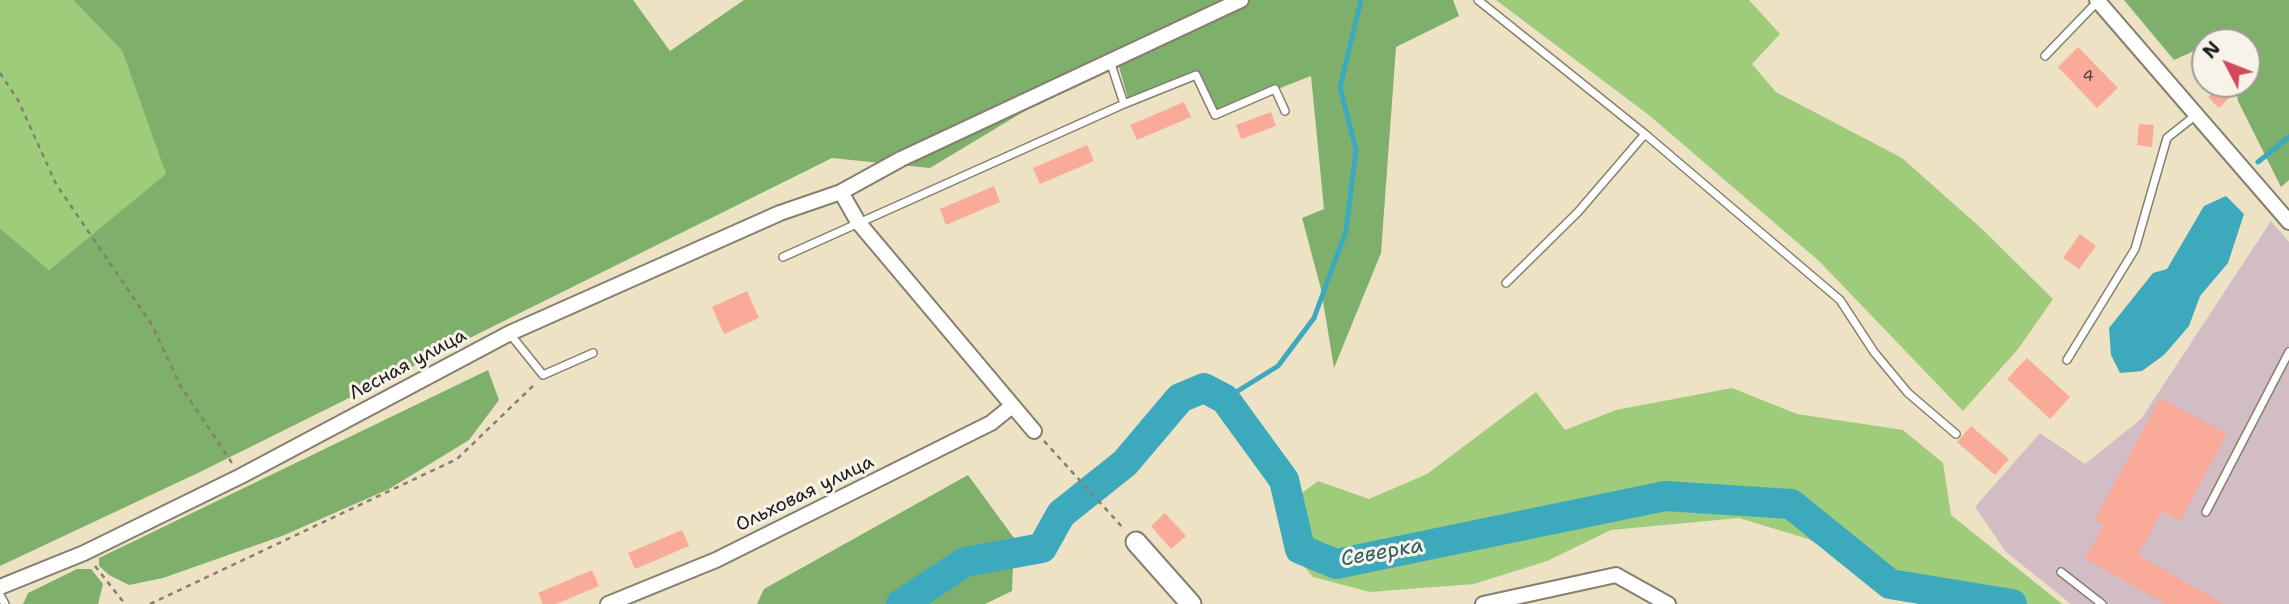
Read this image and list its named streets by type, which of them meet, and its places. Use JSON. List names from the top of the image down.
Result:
{
  "streets": {
    "street": ["Лесная улица", "Ольховая улица"]
  },
  "water": ["Северка"],
  "house_numbers": ["4"],
  "north": "top left"
}
